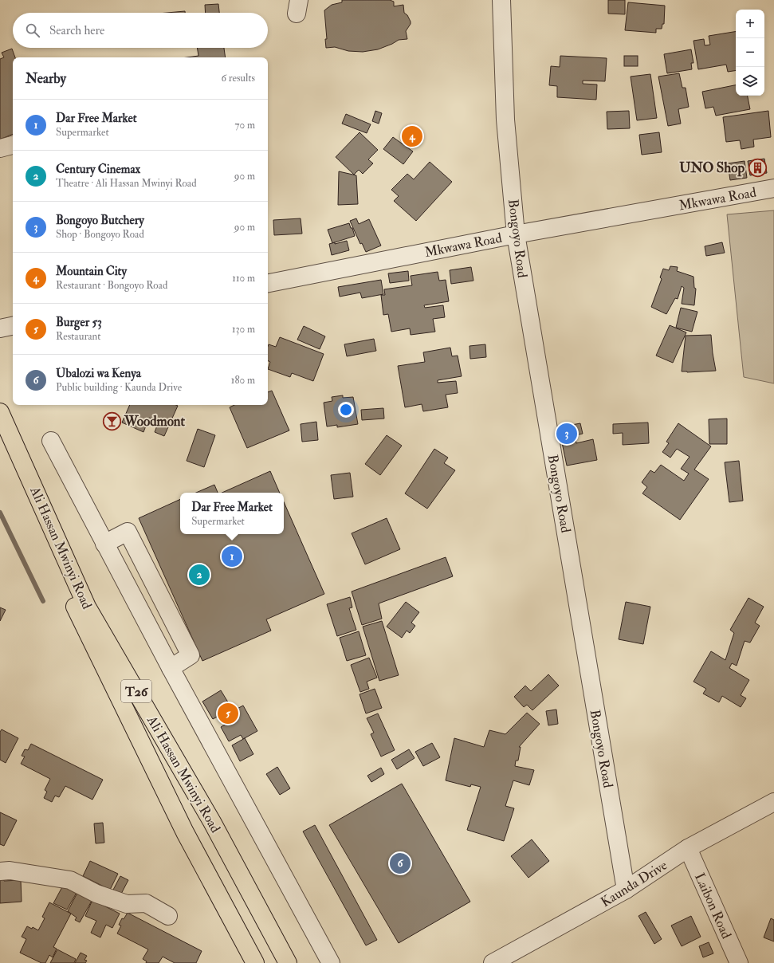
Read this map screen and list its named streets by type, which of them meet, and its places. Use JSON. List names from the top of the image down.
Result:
{
  "streets": {
    "highway": ["Ali Hassan Mwinyi Road", "T26"],
    "street": [
      "Mkwawa Road",
      "Bongoyo Road",
      "Kaunda Drive",
      "Laibon Road"
    ]
  },
  "crossings": [
    ["Mkwawa Road", "Bongoyo Road"],
    ["Bongoyo Road", "Kaunda Drive"],
    ["Kaunda Drive", "Laibon Road"]
  ],
  "places": {
    "building": ["UNO Shop"],
    "bar": ["Woodmont"]
  },
  "page": {
    "map_buttons": ["+", "−"],
    "search": "Search here",
    "heading": ["Nearby", "6 results"],
    "list": [
      {
        "mark": "1",
        "name": "Dar Free Market",
        "note": "Supermarket",
        "value": "70 m"
      },
      {
        "mark": "2",
        "name": "Century Cinemax",
        "note": "Theatre · Ali Hassan Mwinyi Road",
        "value": "90 m"
      },
      {
        "mark": "3",
        "name": "Bongoyo Butchery",
        "note": "Shop · Bongoyo Road",
        "value": "90 m"
      },
      {
        "mark": "4",
        "name": "Mountain City",
        "note": "Restaurant · Bongoyo Road",
        "value": "110 m"
      },
      {
        "mark": "5",
        "name": "Burger 53",
        "note": "Restaurant",
        "value": "130 m"
      },
      {
        "mark": "6",
        "name": "Ubalozi wa Kenya",
        "note": "Public building · Kaunda Drive",
        "value": "180 m"
      }
    ],
    "pins": [
      "4",
      "3",
      "1",
      "2",
      "5",
      "6"
    ],
    "popup": ["Dar Free Market", "Supermarket"]
  }
}
